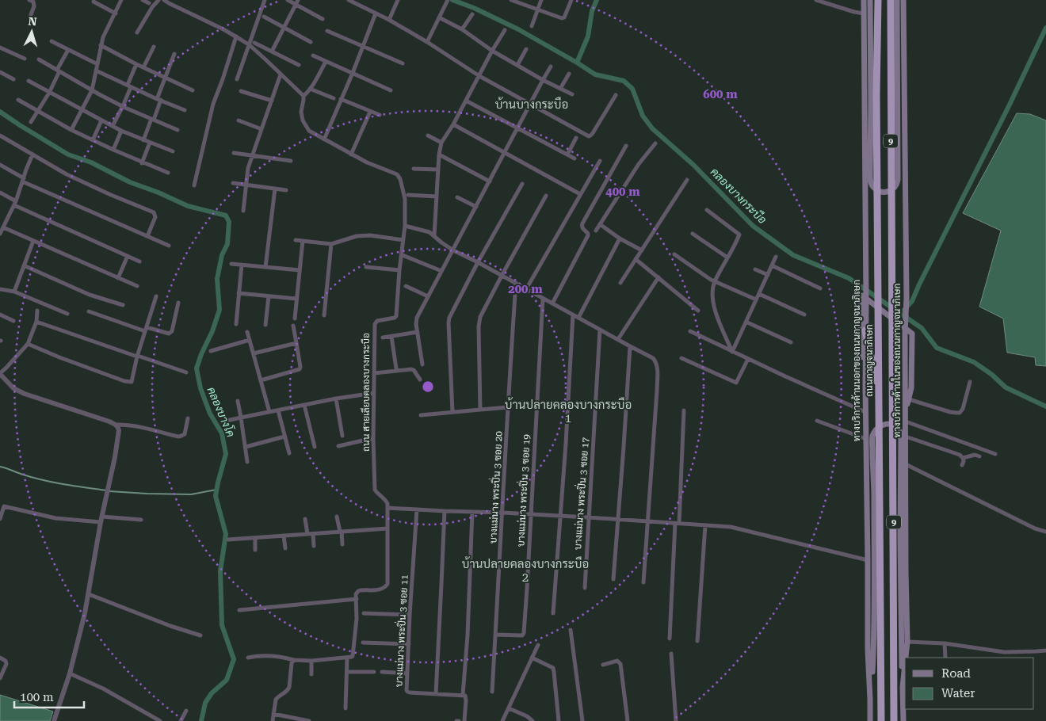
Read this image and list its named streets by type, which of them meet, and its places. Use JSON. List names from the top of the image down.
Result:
{
  "streets": {
    "highway": ["9", "ถนนกาญจนาภิเษก"],
    "main road": ["ทางบริการด้านนอกของถนนกาญจนาภิเษก", "ทางบริการด้านในของถนนกาญจนาภิเษก"],
    "street": [
      "ถนน สายเลียบคลองบางกระบือ",
      "บางแม่นาง พระปิ่น 3 ซอย 20",
      "บางแม่นาง พระปิ่น 3 ซอย 19",
      "บางแม่นาง พระปิ่น 3 ซอย 17",
      "บางแม่นาง พระปิ่น 3 ซอย 11"
    ]
  },
  "crossings": [
    ["9", "ทางบริการด้านในของถนนกาญจนาภิเษก"],
    ["บางแม่นาง พระปิ่น 3 ซอย 20", "บางแม่นาง พระปิ่น 3 ซอย 19"]
  ],
  "districts": ["บ้านบางกระบือ", "บ้านปลายคลองบางกระบือ 1", "บ้านปลายคลองบางกระบือ 2"],
  "water": ["คลองบางกระบือ", "คลองบางโค"],
  "legend": ["Road", "Water"],
  "scale_bar": "100 m",
  "north": "top",
  "rings": ["600 m", "400 m", "200 m"]
}
